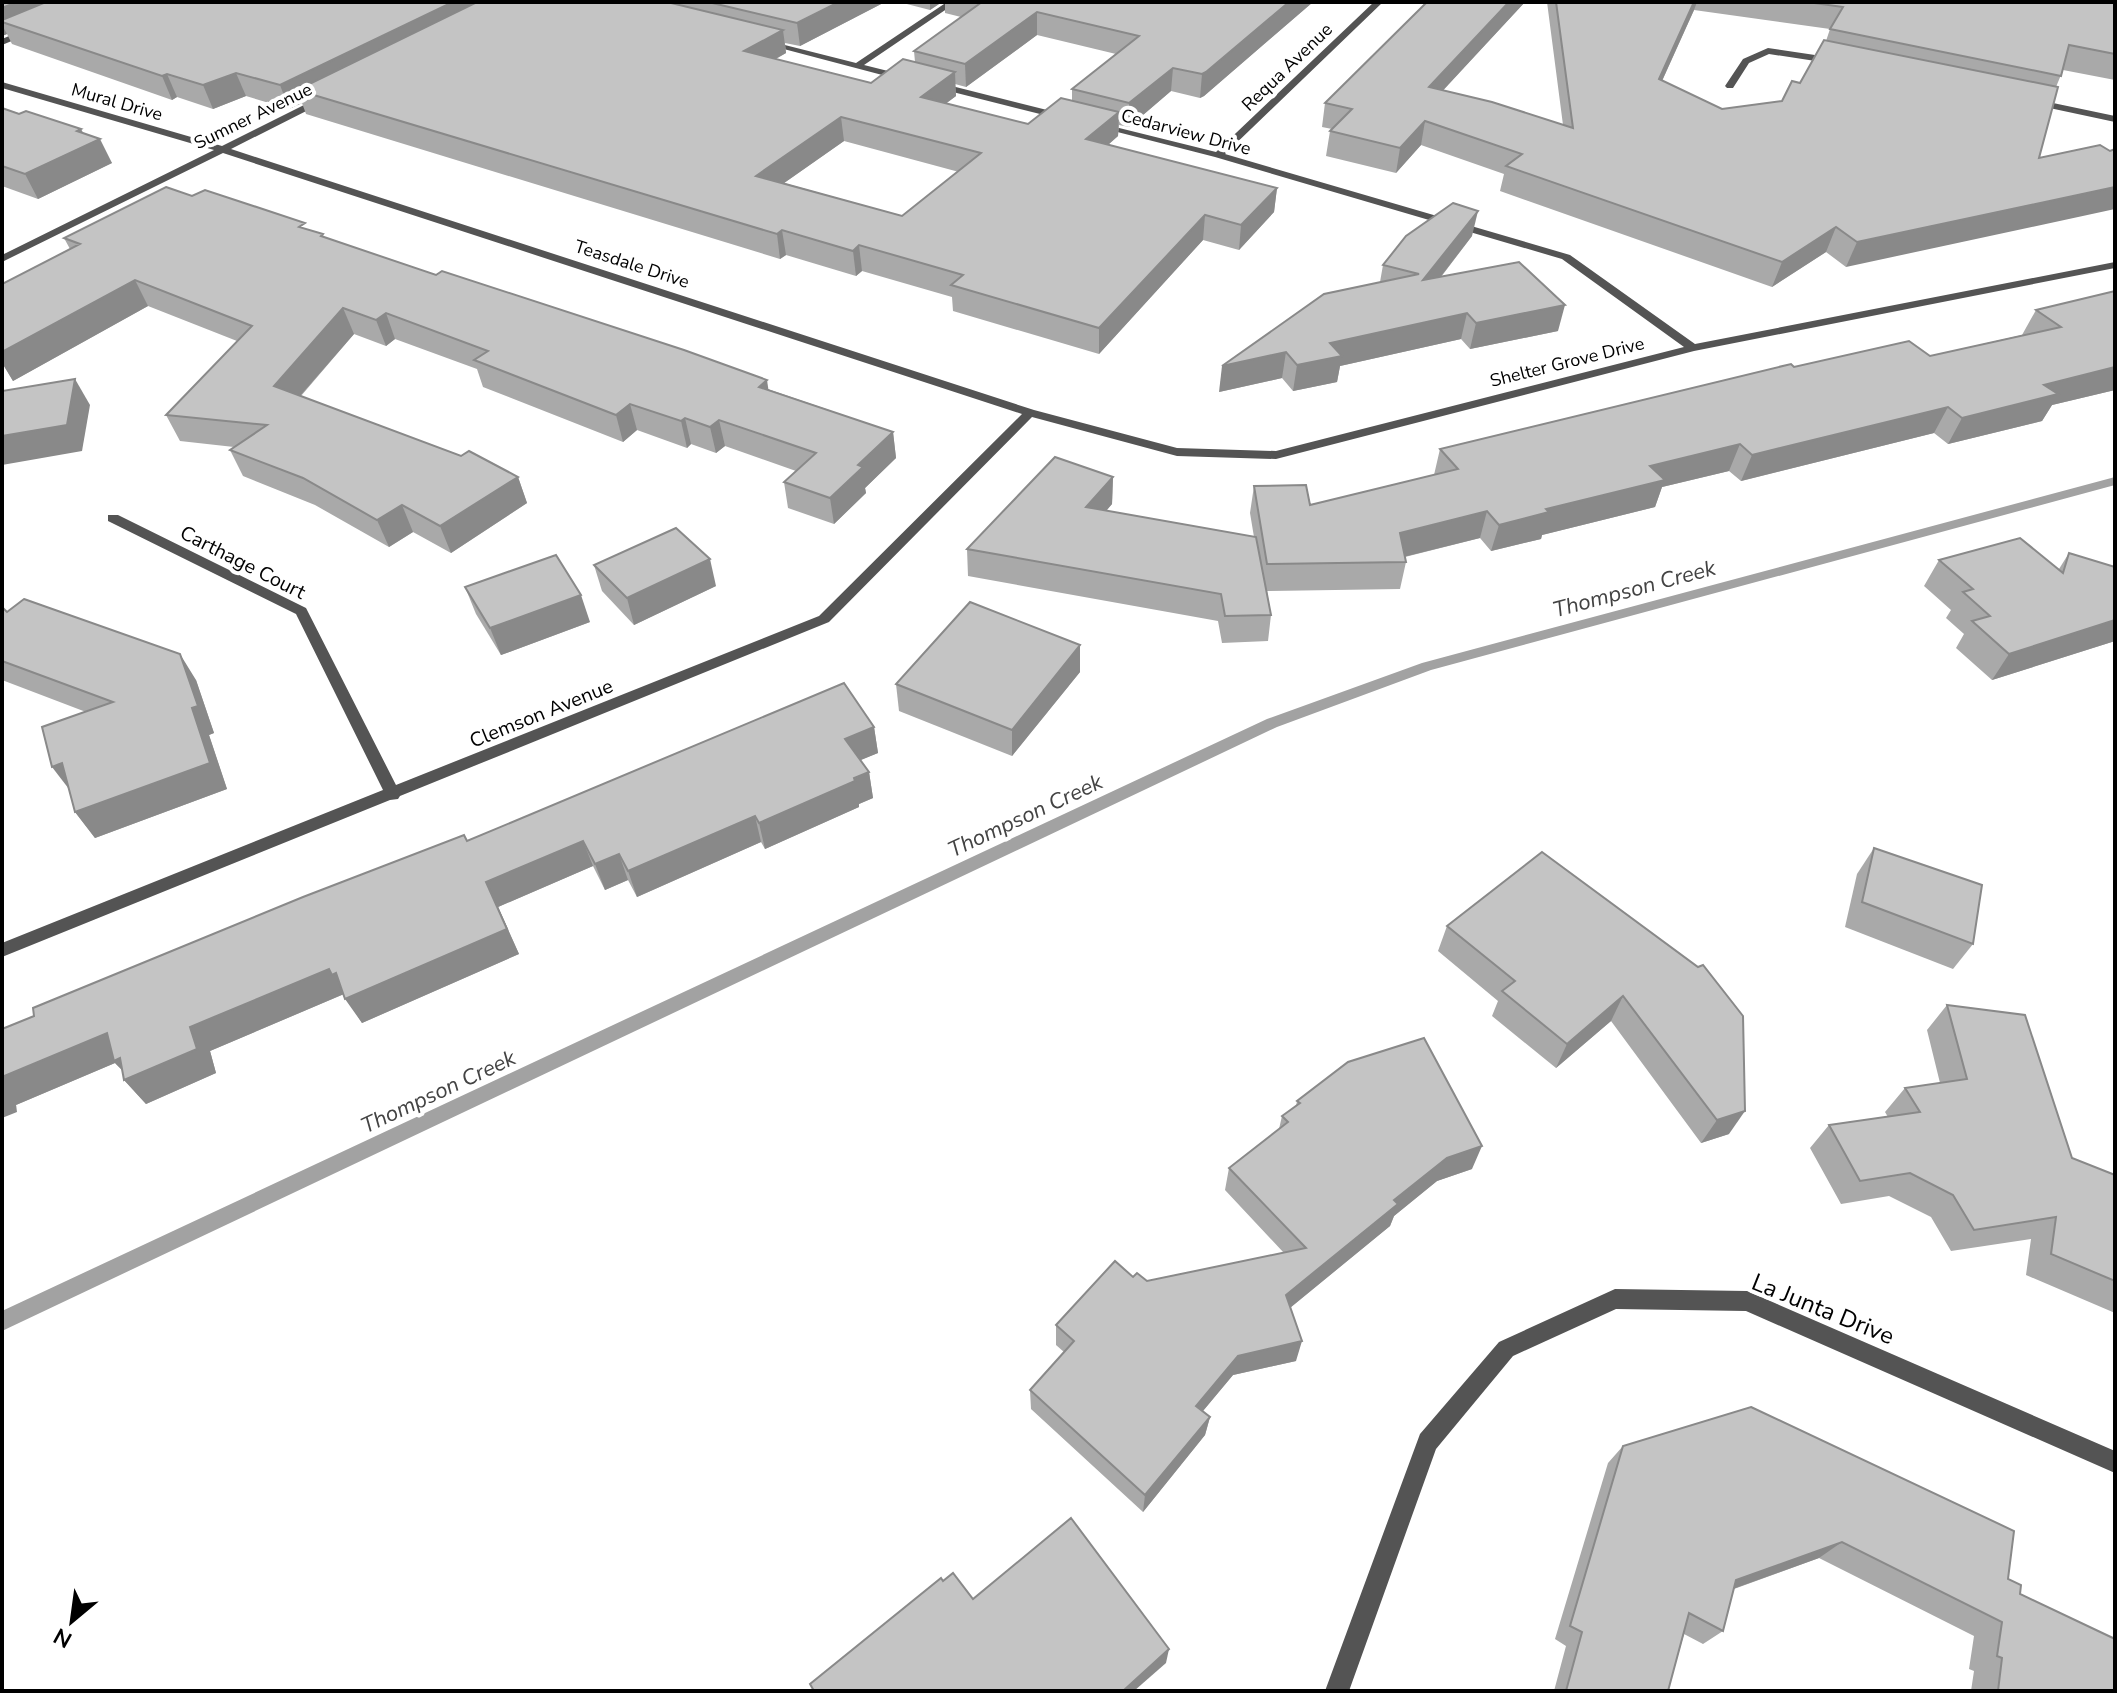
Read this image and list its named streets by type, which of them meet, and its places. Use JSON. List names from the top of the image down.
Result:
{
  "streets": {
    "street": [
      "Requa Avenue",
      "Mural Drive",
      "Sumner Avenue",
      "Cedarview Drive",
      "Teasdale Drive",
      "Shelter Grove Drive",
      "Carthage Court",
      "Clemson Avenue",
      "La Junta Drive"
    ]
  },
  "crossings": [
    ["Requa Avenue", "Cedarview Drive"],
    ["Mural Drive", "Sumner Avenue"],
    ["Mural Drive", "Teasdale Drive"],
    ["Sumner Avenue", "Teasdale Drive"],
    ["Cedarview Drive", "Shelter Grove Drive"],
    ["Teasdale Drive", "Shelter Grove Drive"],
    ["Teasdale Drive", "Clemson Avenue"],
    ["Shelter Grove Drive", "Clemson Avenue"],
    ["Carthage Court", "Clemson Avenue"]
  ],
  "water": ["Thompson Creek"],
  "north": "bottom left"
}
